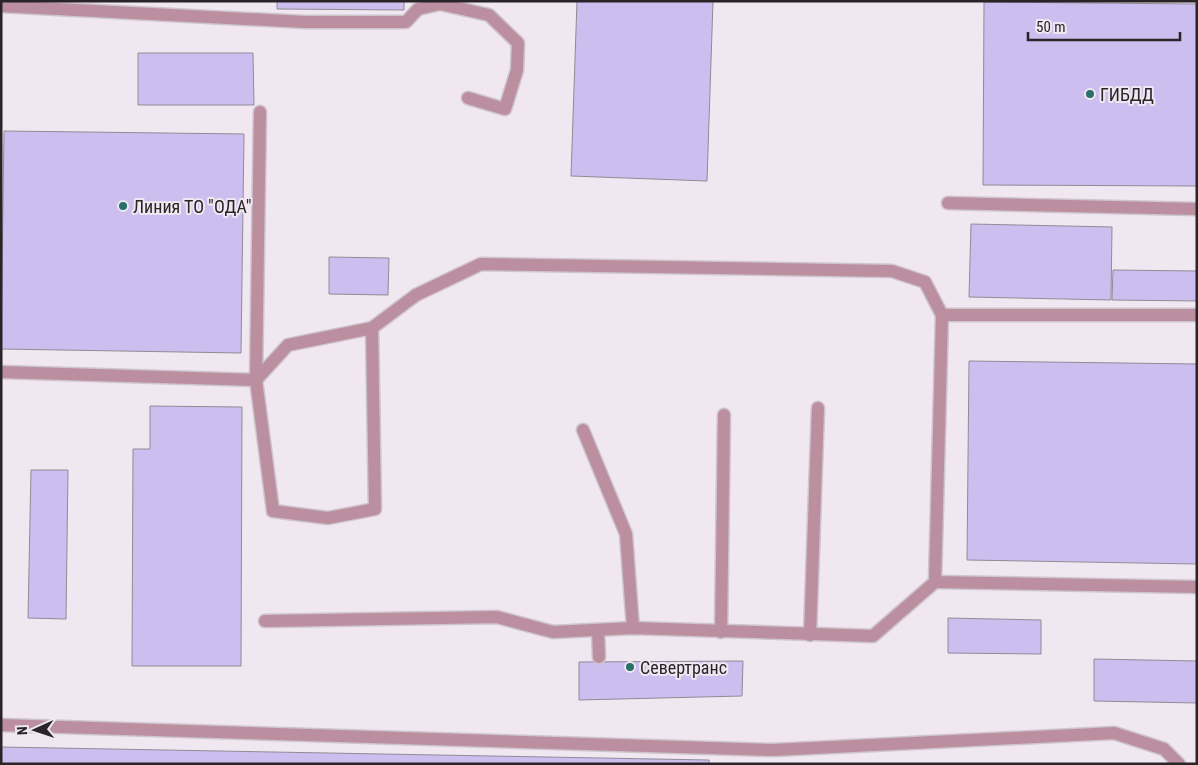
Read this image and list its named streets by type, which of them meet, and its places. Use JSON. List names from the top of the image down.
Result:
{
  "places": ["ГИБДД", "Линия ТО \"ОДА\"", "Севертранс"],
  "scale_bar": "50 m",
  "north": "left"
}
